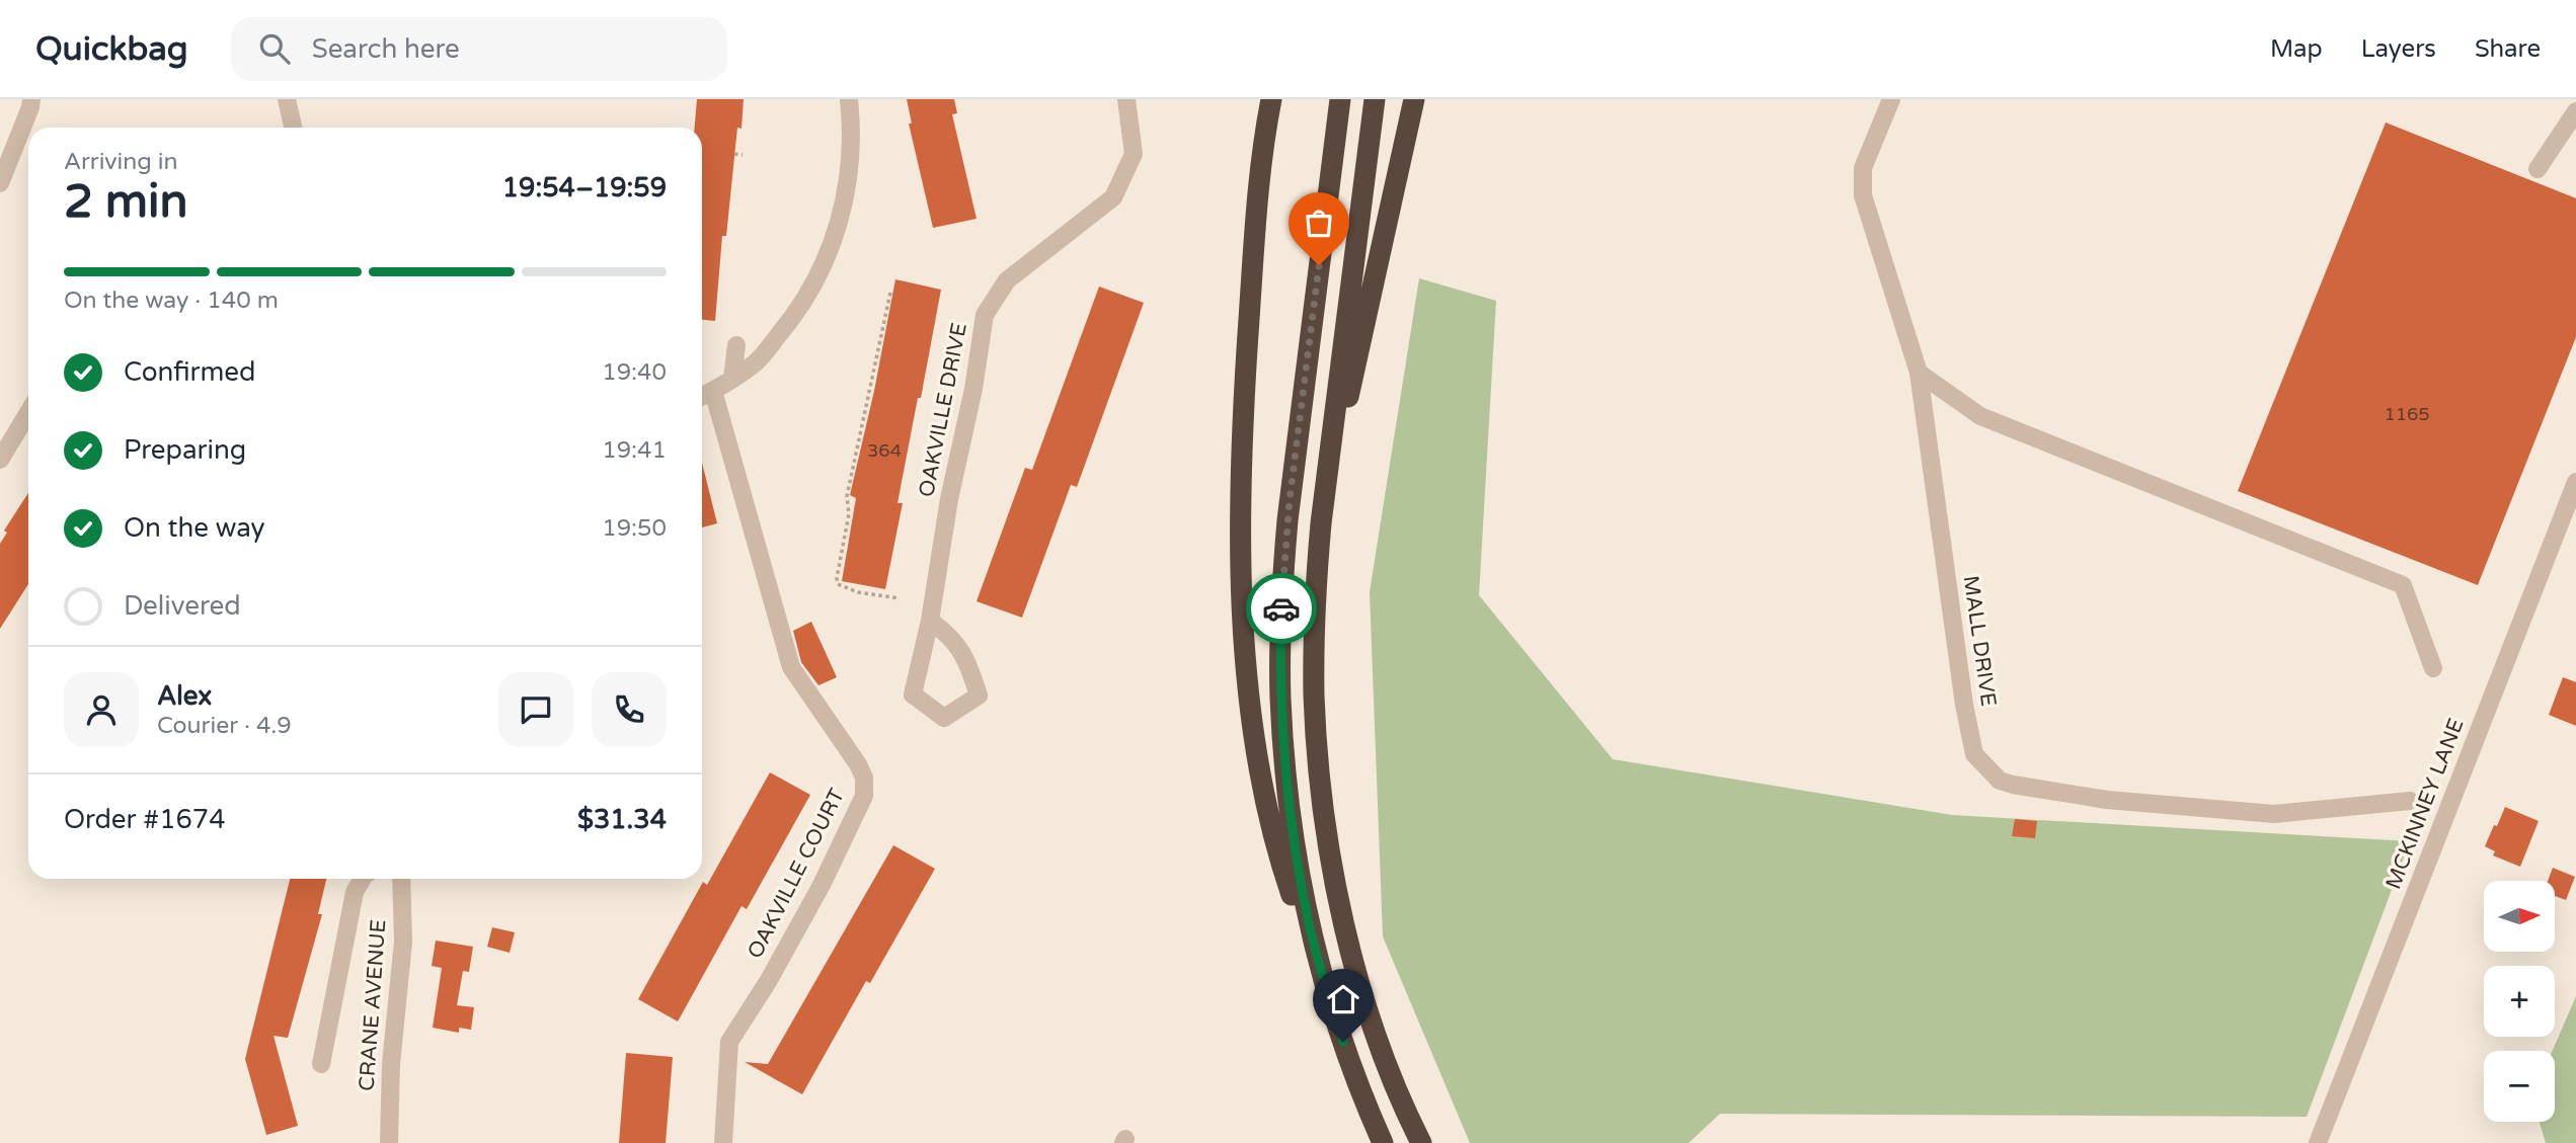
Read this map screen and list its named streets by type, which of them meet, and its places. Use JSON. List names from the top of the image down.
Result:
{
  "streets": {
    "street": [
      "OAKVILLE DRIVE",
      "MALL DRIVE",
      "MCKINNEY LANE",
      "OAKVILLE COURT",
      "CRANE AVENUE"
    ]
  },
  "house_numbers": ["1165", "364"],
  "north": "right",
  "page": {
    "header": "Quickbag",
    "search": "Search here",
    "nav": ["Map", "Layers", "Share"],
    "heading": ["2 min", "Arriving in", "19:54–19:59"],
    "panel": [
      "Alex",
      "Courier · 4.9",
      "Order #1674",
      "$31.34"
    ],
    "bar": "On the way · 140 m",
    "list": [
      ["Confirmed", "19:40"],
      ["Preparing", "19:41"],
      ["On the way", "19:50"],
      "Delivered"
    ],
    "map_buttons": ["+", "−"]
  }
}
